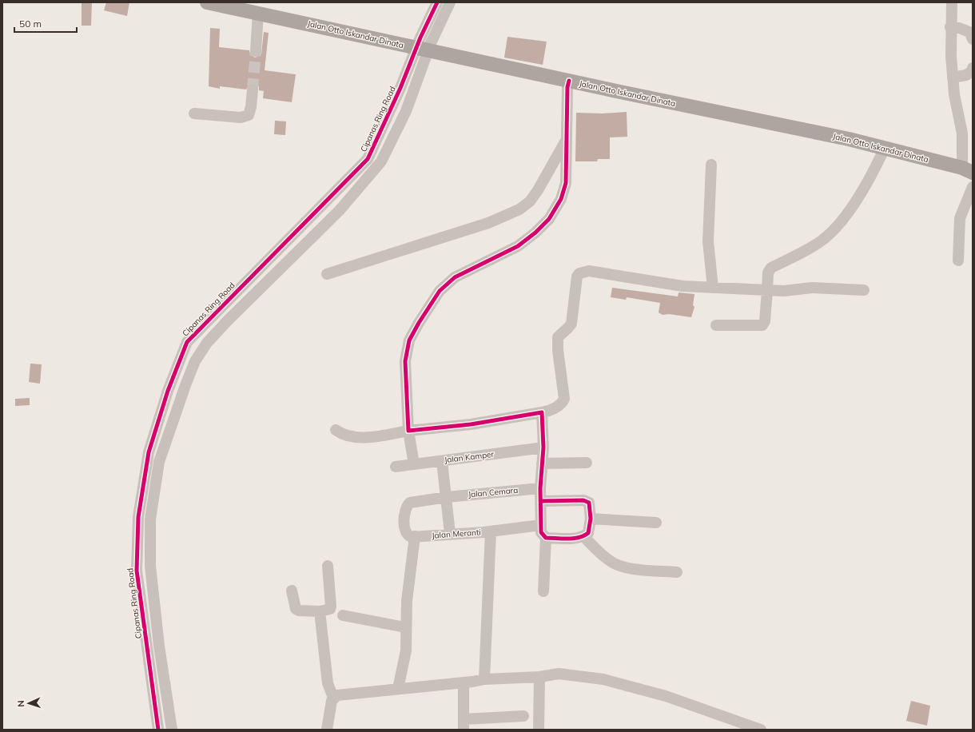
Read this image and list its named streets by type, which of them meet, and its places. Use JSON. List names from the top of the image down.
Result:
{
  "streets": {
    "main road": ["Jalan Otto Iskandar Dinata"],
    "street": [
      "Cipanas Ring Road",
      "Jalan Kamper",
      "Jalan Cemara",
      "Jalan Meranti"
    ]
  },
  "crossings": [
    ["Jalan Otto Iskandar Dinata", "Cipanas Ring Road"],
    ["Jalan Cemara", "Jalan Meranti"]
  ],
  "scale_bar": "50 m",
  "north": "left"
}
